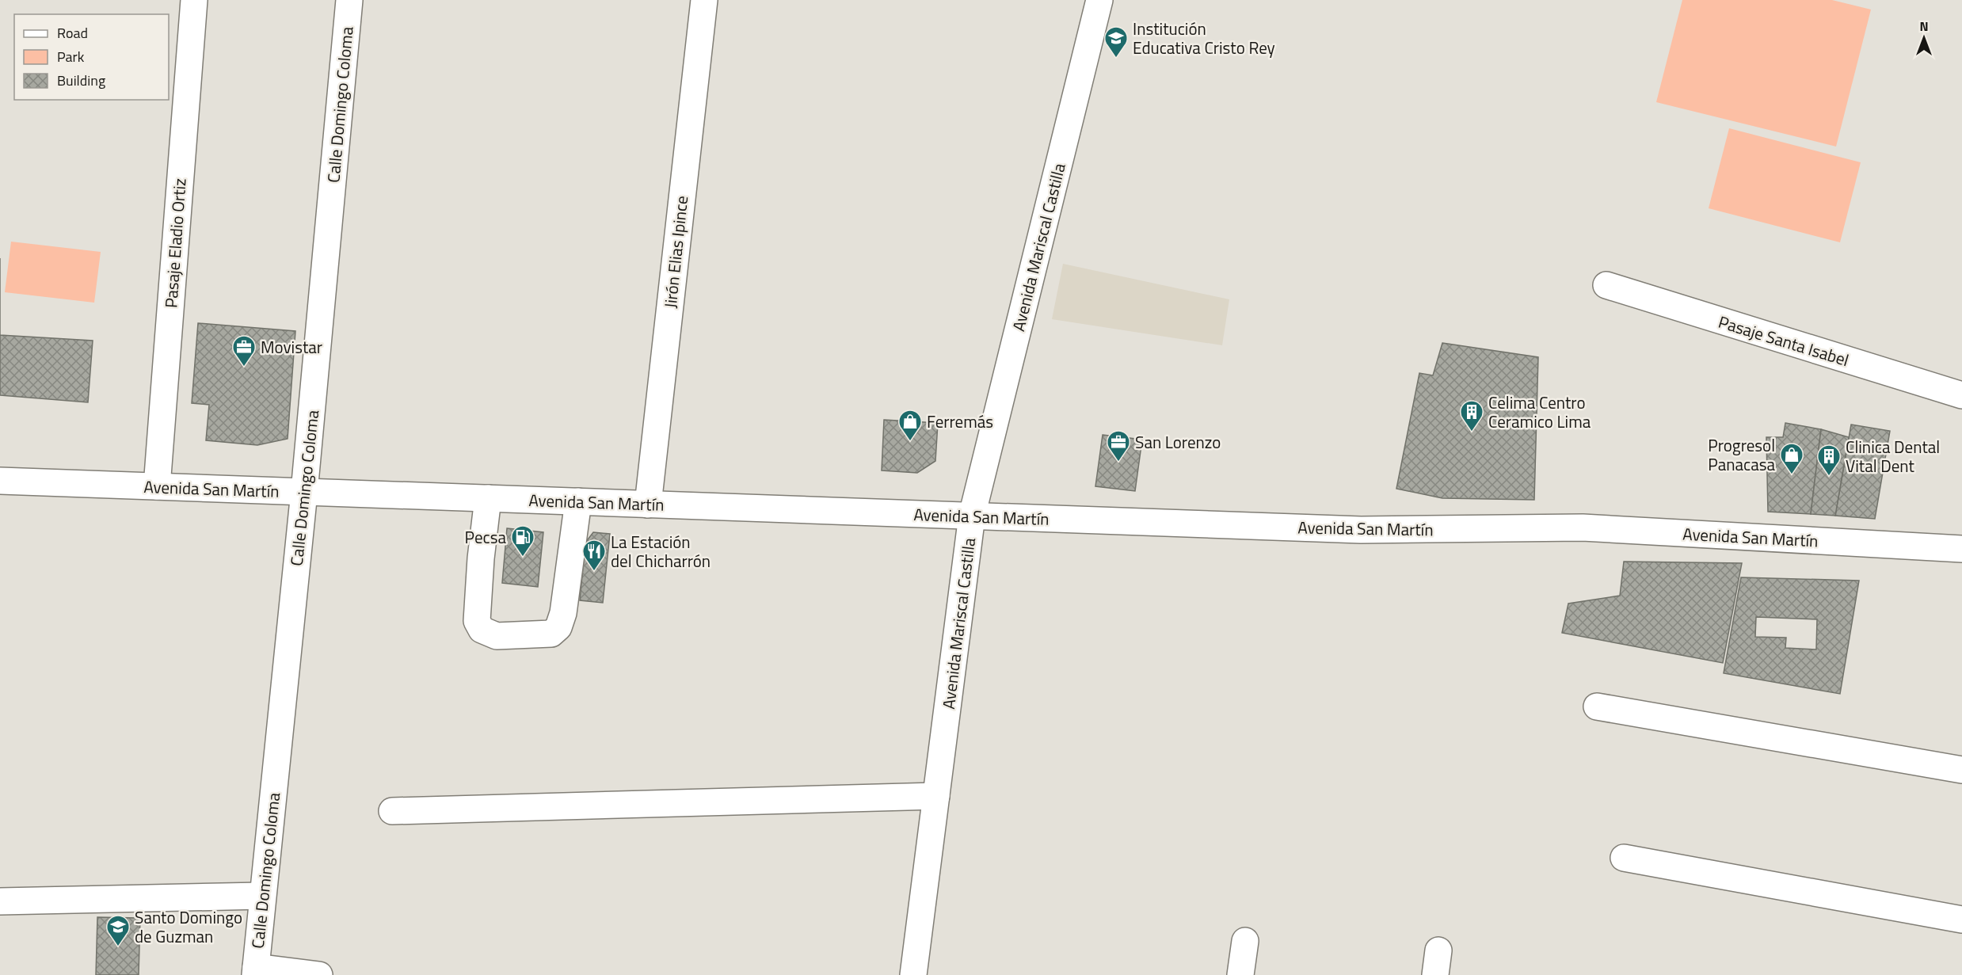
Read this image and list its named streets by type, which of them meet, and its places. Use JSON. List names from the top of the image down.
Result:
{
  "streets": {
    "street": [
      "Calle Domingo Coloma",
      "Pasaje Eladio Ortiz",
      "Avenida Mariscal Castilla",
      "Jirón Elias Ipince",
      "Pasaje Santa Isabel",
      "Avenida San Martín"
    ]
  },
  "crossings": [
    ["Calle Domingo Coloma", "Avenida San Martín"],
    ["Pasaje Eladio Ortiz", "Avenida San Martín"],
    ["Avenida Mariscal Castilla", "Avenida San Martín"],
    ["Jirón Elias Ipince", "Avenida San Martín"]
  ],
  "places": {
    "school or university": ["Institución Educativa Cristo Rey", "Santo Domingo de Guzman"],
    "office": ["Movistar", "San Lorenzo"],
    "building": ["Celima Centro Ceramico Lima", "Clinica Dental Vital Dent"],
    "shop": ["Ferremás", "Progresol Panacasa"],
    "fuel station": ["Pecsa"],
    "restaurant": ["La Estación del Chicharrón"]
  },
  "legend": ["Road", "Park", "Building"],
  "north": "top"
}
